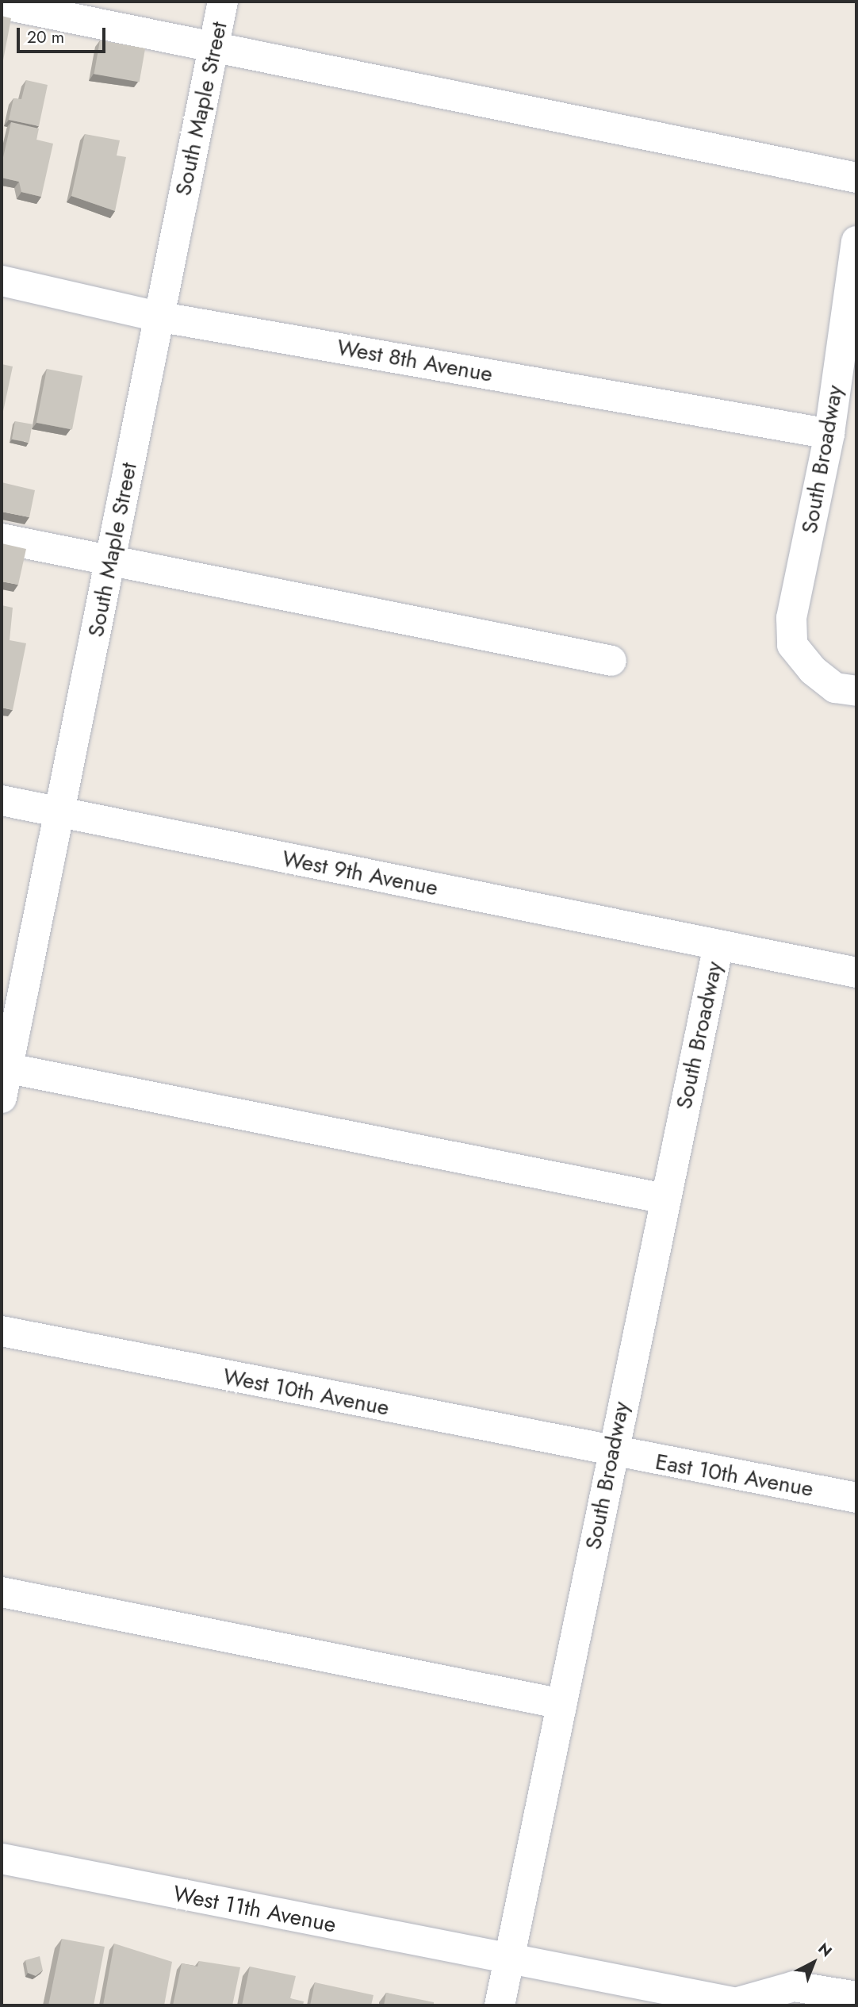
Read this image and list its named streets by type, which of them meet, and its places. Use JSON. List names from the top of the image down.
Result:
{
  "streets": {
    "street": [
      "South Maple Street",
      "West 8th Avenue",
      "South Broadway",
      "West 9th Avenue",
      "West 10th Avenue",
      "East 10th Avenue",
      "West 11th Avenue"
    ]
  },
  "crossings": [
    ["South Maple Street", "West 8th Avenue"],
    ["South Maple Street", "West 9th Avenue"],
    ["West 8th Avenue", "South Broadway"],
    ["South Broadway", "West 9th Avenue"],
    ["South Broadway", "West 10th Avenue"],
    ["South Broadway", "East 10th Avenue"],
    ["South Broadway", "West 11th Avenue"],
    ["West 10th Avenue", "East 10th Avenue"]
  ],
  "scale_bar": "20 m",
  "north": "top right"
}
